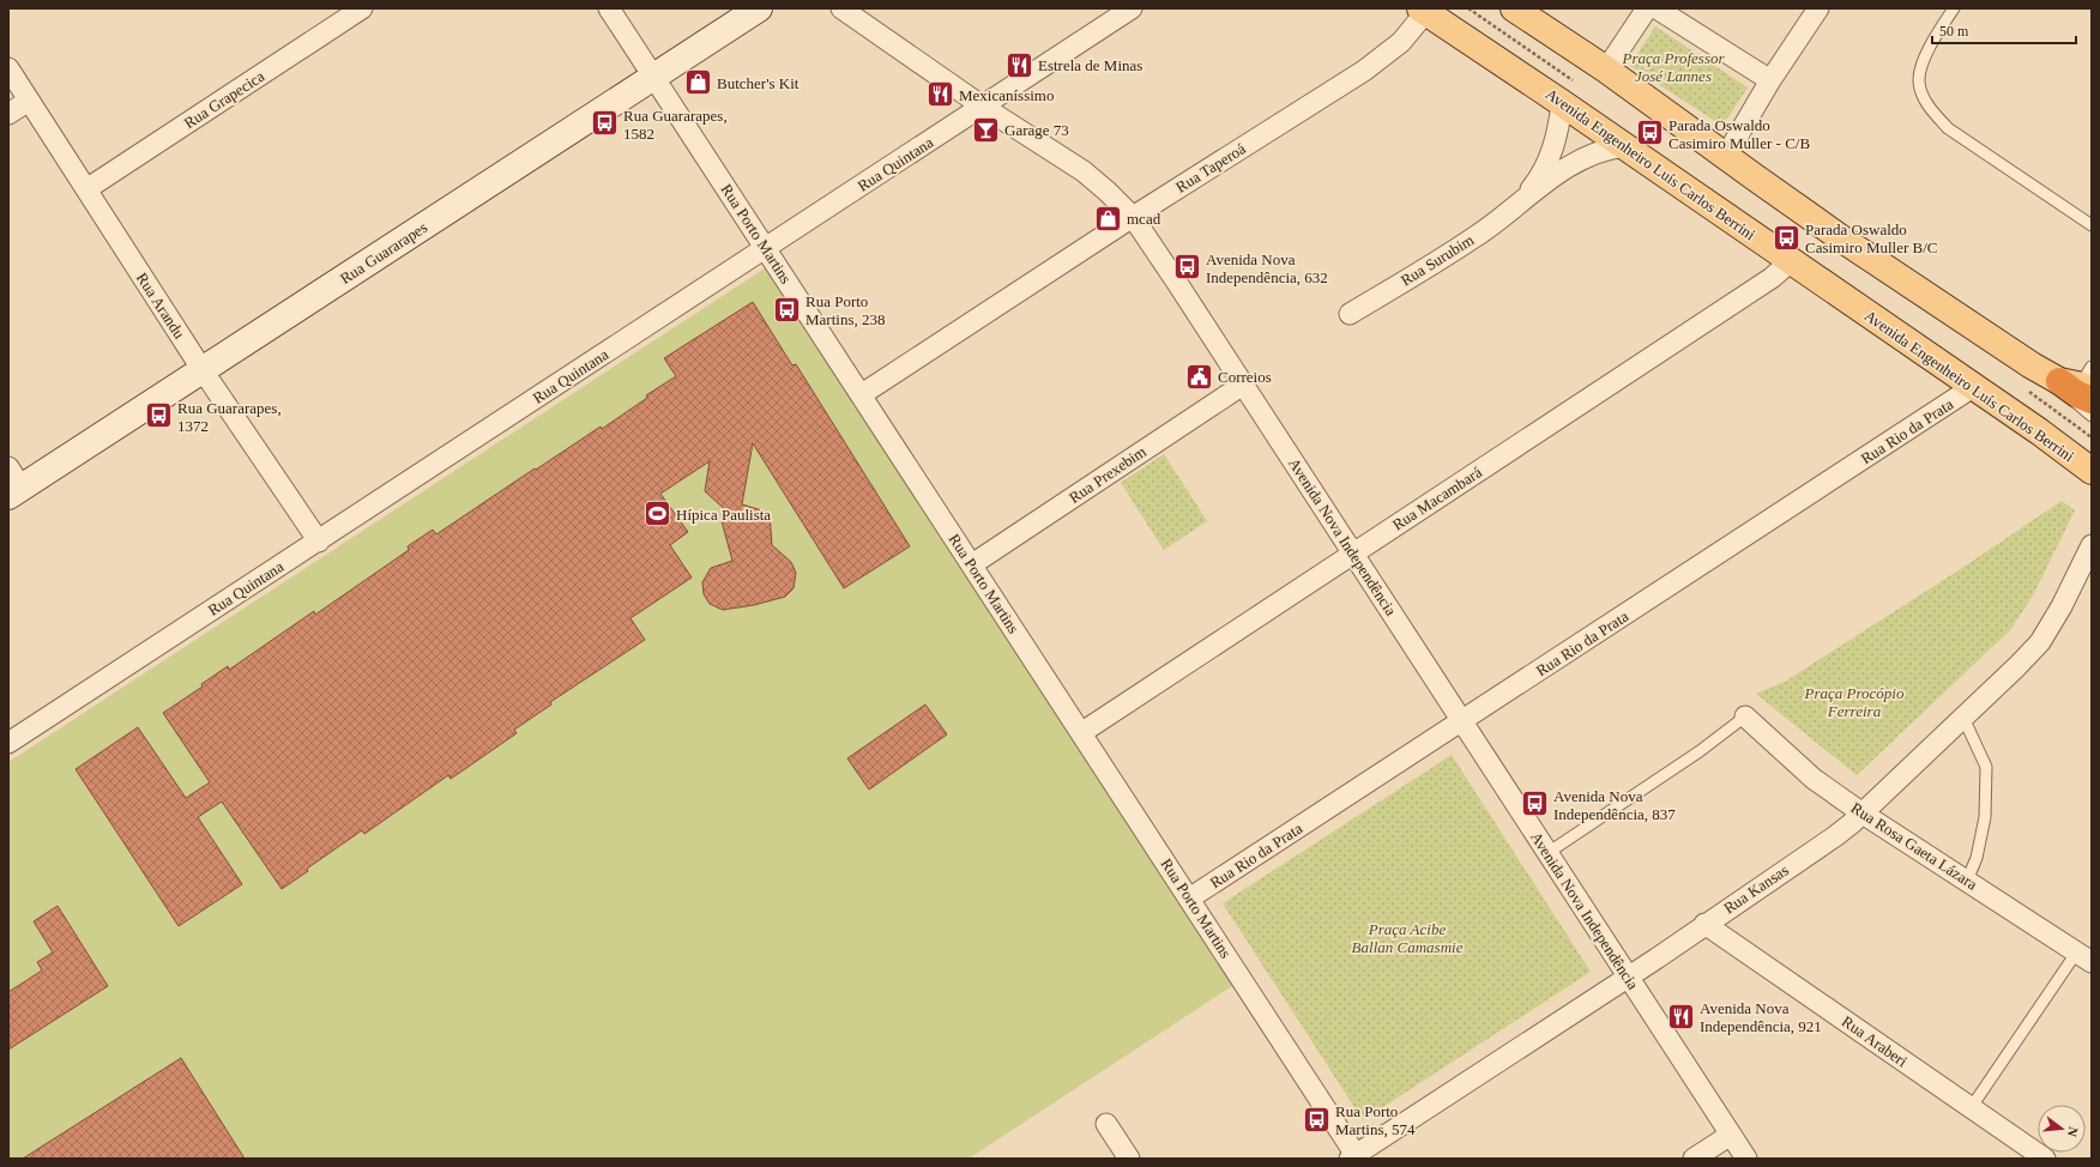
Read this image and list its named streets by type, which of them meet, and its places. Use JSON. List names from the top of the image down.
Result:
{
  "streets": {
    "main road": ["Avenida Engenheiro Luís Carlos Berrini"],
    "street": [
      "Rua Grapecica",
      "Rua Quintana",
      "Rua Taperoá",
      "Rua Porto Martins",
      "Rua Guararapes",
      "Rua Surubim",
      "Rua Arandu",
      "Rua Rio da Prata",
      "Rua Prexebim",
      "Rua Macambará",
      "Avenida Nova Independência",
      "Rua Rosa Gaeta Lázara",
      "Rua Kansas",
      "Rua Araberi"
    ]
  },
  "crossings": [
    ["Rua Grapecica", "Rua Arandu"],
    ["Rua Quintana", "Rua Porto Martins"],
    ["Rua Quintana", "Rua Arandu"],
    ["Rua Quintana", "Avenida Nova Independência"],
    ["Avenida Engenheiro Luís Carlos Berrini", "Rua Taperoá"],
    ["Avenida Engenheiro Luís Carlos Berrini", "Rua Surubim"],
    ["Avenida Engenheiro Luís Carlos Berrini", "Rua Rio da Prata"],
    ["Avenida Engenheiro Luís Carlos Berrini", "Rua Macambará"],
    ["Rua Taperoá", "Rua Porto Martins"],
    ["Rua Taperoá", "Avenida Nova Independência"],
    ["Rua Porto Martins", "Rua Guararapes"],
    ["Rua Porto Martins", "Rua Rio da Prata"],
    ["Rua Porto Martins", "Rua Prexebim"],
    ["Rua Porto Martins", "Rua Macambará"],
    ["Rua Porto Martins", "Rua Kansas"],
    ["Rua Guararapes", "Rua Arandu"],
    ["Rua Rio da Prata", "Avenida Nova Independência"],
    ["Rua Prexebim", "Avenida Nova Independência"],
    ["Rua Macambará", "Avenida Nova Independência"],
    ["Avenida Nova Independência", "Rua Kansas"],
    ["Rua Rosa Gaeta Lázara", "Rua Kansas"],
    ["Rua Kansas", "Rua Araberi"]
  ],
  "parks": ["Praça Professor José Lannes", "Praça Procópio Ferreira", "Praça Acibe Ballan Camasmie"],
  "places": {
    "restaurant": ["Estrela de Minas", "Mexicaníssimo", "Avenida Nova Independência, 921"],
    "shop": ["Butcher's Kit", "mcad"],
    "bus stop": [
      "Rua Guararapes, 1582",
      "Parada Oswaldo Casimiro Muller - C/B",
      "Parada Oswaldo Casimiro Muller B/C",
      "Avenida Nova Independência, 632",
      "Rua Porto Martins, 238",
      "Rua Guararapes, 1372",
      "Avenida Nova Independência, 837",
      "Rua Porto Martins, 574"
    ],
    "bar": ["Garage 73"],
    "public building": ["Correios"],
    "sports": ["Hípica Paulista"]
  },
  "scale_bar": "50 m",
  "north": "right"
}
